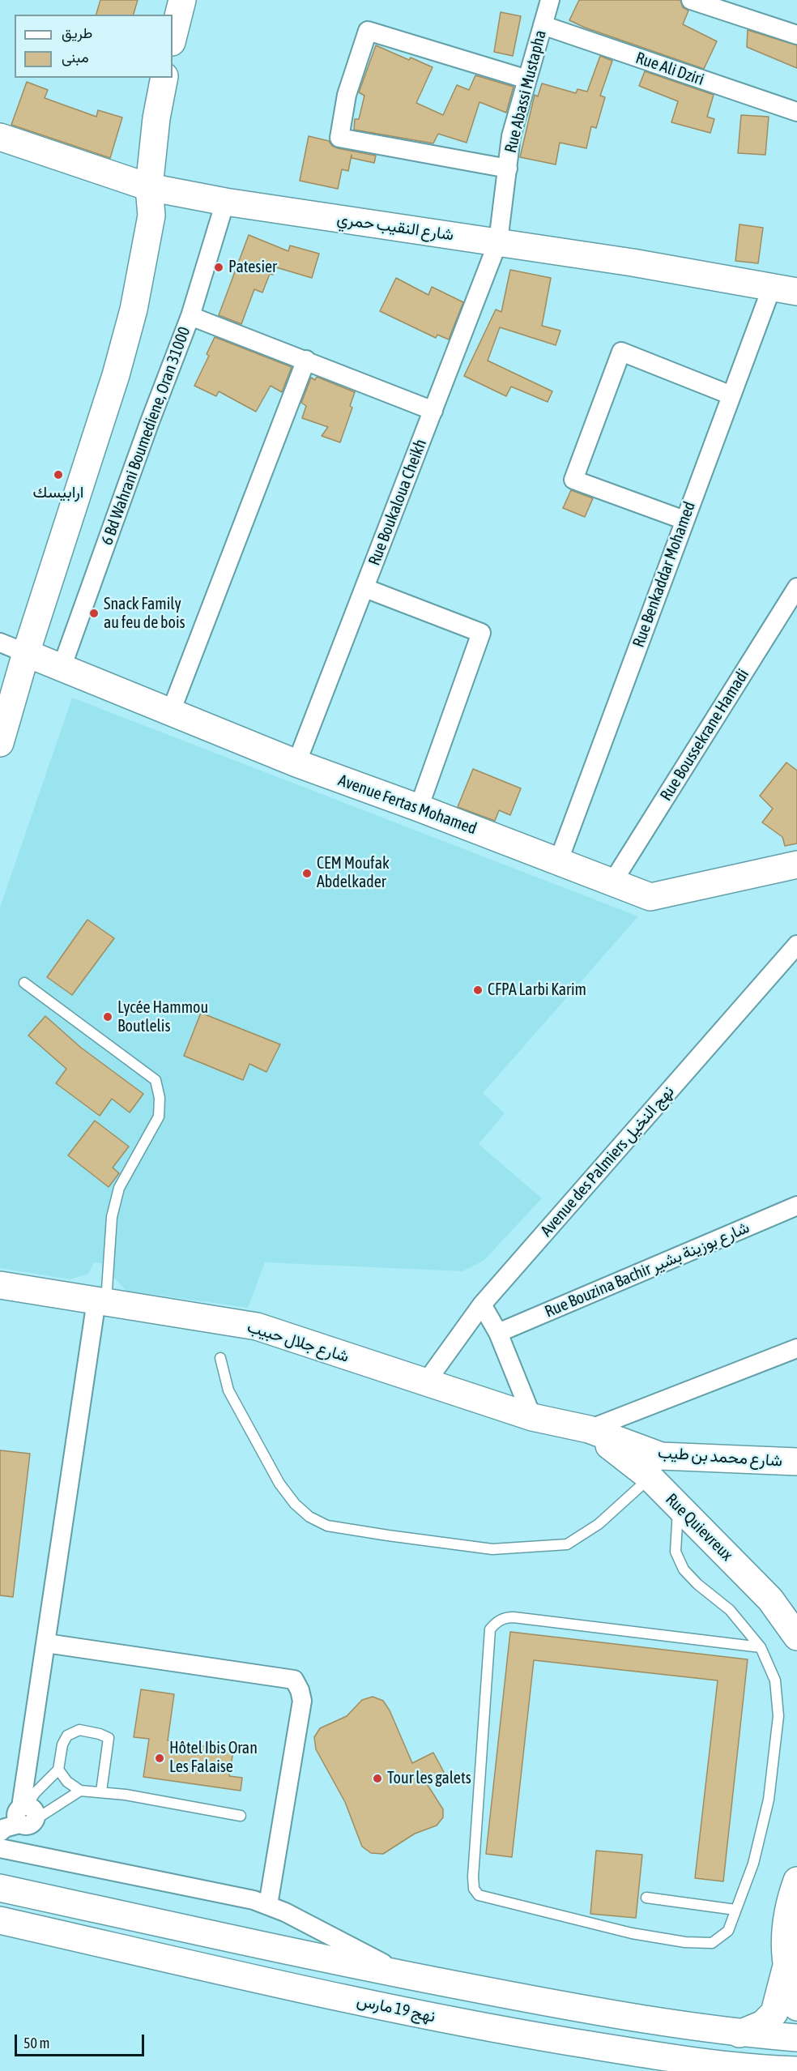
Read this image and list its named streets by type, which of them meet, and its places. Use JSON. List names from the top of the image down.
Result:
{
  "streets": {
    "main road": [
      "شارع النقيب حمري",
      "Avenue Fertas Mohamed",
      "شارع جلال حبيب",
      "شارع محمد بن طيب",
      "Rue Quievreux",
      "نهج 19 مارس"
    ],
    "street": [
      "Rue Ali Dziri",
      "Rue Abassi Mustapha",
      "6 Bd Wahrani Boumediene, Oran 31000",
      "Rue Boukaloua Cheikh",
      "Rue Benkaddar Mohamed",
      "Rue Boussekrane Hamadi",
      "Avenue des Palmiers نهج النخيل",
      "Rue Bouzina Bachir شارع بوزينة بشير"
    ]
  },
  "crossings": [
    ["Rue Ali Dziri", "Rue Abassi Mustapha"],
    ["Rue Abassi Mustapha", "شارع النقيب حمري"],
    ["Rue Abassi Mustapha", "Rue Boukaloua Cheikh"],
    ["شارع النقيب حمري", "6 Bd Wahrani Boumediene, Oran 31000"],
    ["شارع النقيب حمري", "Rue Boukaloua Cheikh"],
    ["شارع النقيب حمري", "Rue Benkaddar Mohamed"],
    ["6 Bd Wahrani Boumediene, Oran 31000", "Avenue Fertas Mohamed"],
    ["Rue Boukaloua Cheikh", "Avenue Fertas Mohamed"],
    ["Rue Benkaddar Mohamed", "Avenue Fertas Mohamed"],
    ["Rue Boussekrane Hamadi", "Avenue Fertas Mohamed"],
    ["Avenue des Palmiers نهج النخيل", "شارع جلال حبيب"],
    ["شارع جلال حبيب", "شارع محمد بن طيب"],
    ["شارع جلال حبيب", "Rue Quievreux"],
    ["شارع محمد بن طيب", "Rue Quievreux"]
  ],
  "places": [
    "Patesier",
    "ارابيسك",
    "Snack Family au feu de bois",
    "CEM Moufak Abdelkader",
    "CFPA Larbi Karim",
    "Lycée Hammou Boutlelis",
    "Hôtel Ibis Oran Les Falaise",
    "Tour les galets"
  ],
  "legend": ["طريق", "مبنى"],
  "scale_bar": "50 m"
}
